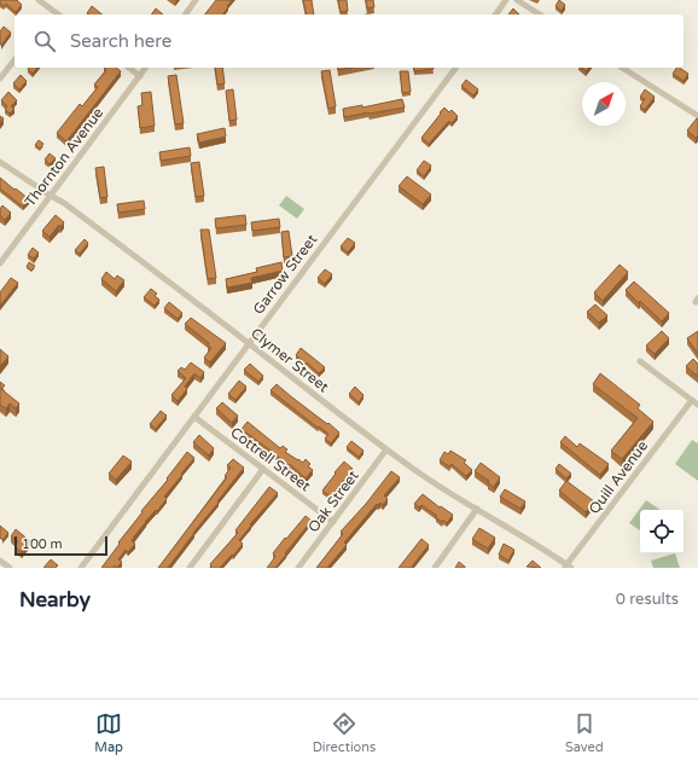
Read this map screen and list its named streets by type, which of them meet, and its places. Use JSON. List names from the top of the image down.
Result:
{
  "streets": {
    "street": [
      "Thornton Avenue",
      "Garrow Street",
      "Clymer Street",
      "Cottrell Street",
      "Quill Avenue",
      "Oak Street"
    ]
  },
  "crossings": [
    ["Thornton Avenue", "Clymer Street"],
    ["Garrow Street", "Clymer Street"],
    ["Garrow Street", "Cottrell Street"],
    ["Clymer Street", "Quill Avenue"],
    ["Clymer Street", "Oak Street"],
    ["Cottrell Street", "Oak Street"]
  ],
  "scale_bar": "100 m",
  "north": "top right",
  "page": {
    "search": "Search here",
    "scale": "100 m",
    "heading": ["Nearby", "0 results"],
    "nav": ["Map", "Directions", "Saved"]
  }
}
